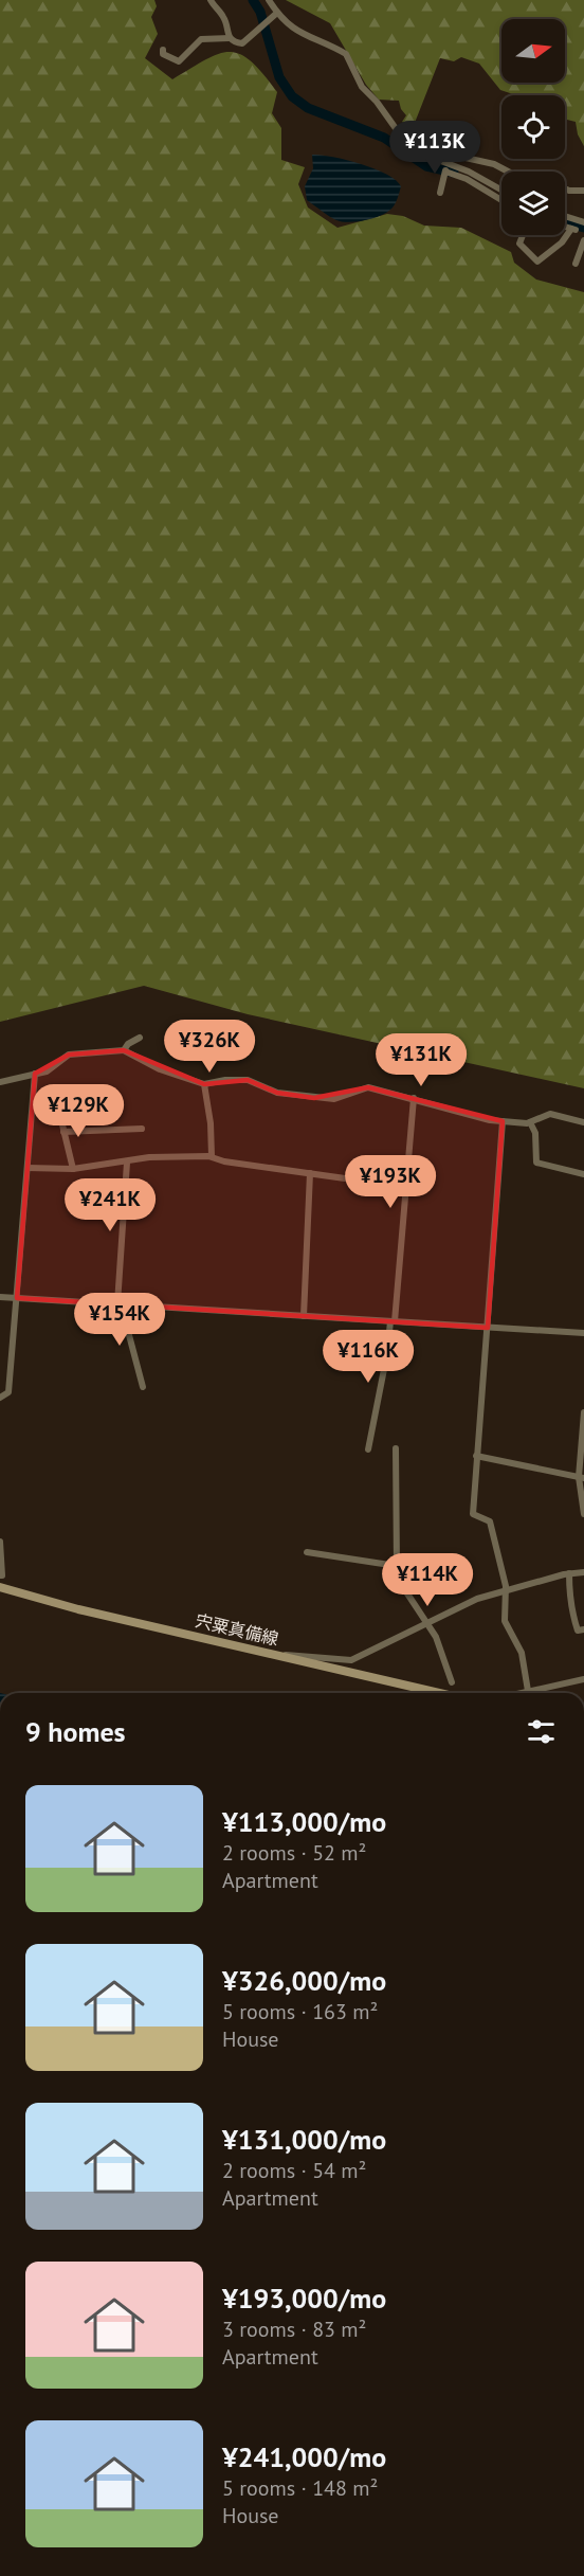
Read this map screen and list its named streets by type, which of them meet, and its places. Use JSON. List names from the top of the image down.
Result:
{
  "streets": {
    "main road": ["宍粟真備線"]
  },
  "north": "right",
  "page": {
    "price": [
      "¥113K",
      "¥326K",
      "¥131K",
      "¥129K",
      "¥193K",
      "¥241K",
      "¥154K",
      "¥116K",
      "¥114K"
    ],
    "heading": "9 homes",
    "list": [
      {
        "name": "¥113,000/mo",
        "note": "2 rooms · 52 m² · Apartment"
      },
      {
        "name": "¥326,000/mo",
        "note": "5 rooms · 163 m² · House"
      },
      {
        "name": "¥131,000/mo",
        "note": "2 rooms · 54 m² · Apartment"
      },
      {
        "name": "¥193,000/mo",
        "note": "3 rooms · 83 m² · Apartment"
      },
      {
        "name": "¥241,000/mo",
        "note": "5 rooms · 148 m² · House"
      }
    ]
  }
}
